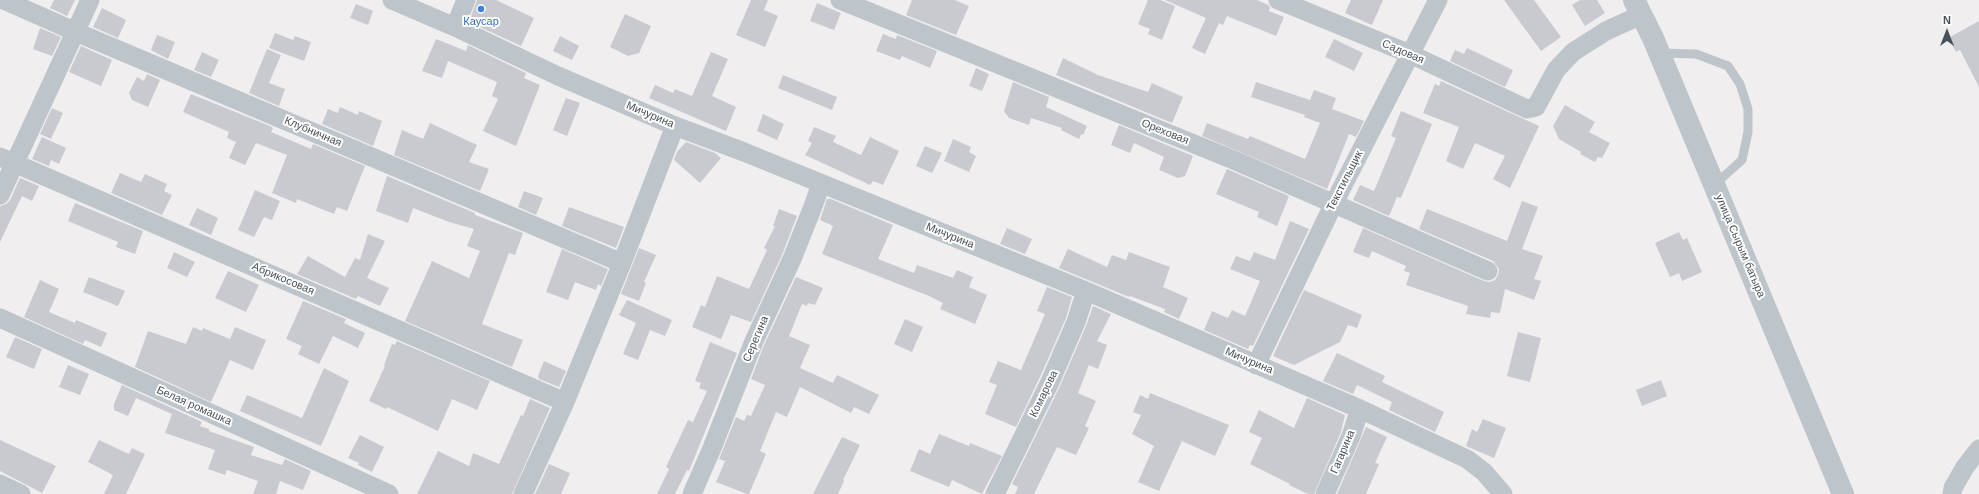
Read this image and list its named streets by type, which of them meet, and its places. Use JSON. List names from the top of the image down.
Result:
{
  "streets": {
    "street": [
      "Садовая",
      "Мичурина",
      "Клубничная",
      "Ореховая",
      "Текстильщик",
      "улица Сырым батыра",
      "Абрикосовая",
      "Серегина",
      "Комарова",
      "Белая ромашка",
      "Гагарина"
    ]
  },
  "crossings": [
    ["Садовая", "Текстильщик"],
    ["Садовая", "улица Сырым батыра"],
    ["Мичурина", "Текстильщик"],
    ["Мичурина", "Серегина"],
    ["Мичурина", "Комарова"],
    ["Мичурина", "Гагарина"],
    ["Ореховая", "Текстильщик"]
  ],
  "places": ["Каусар"],
  "north": "top"
}
